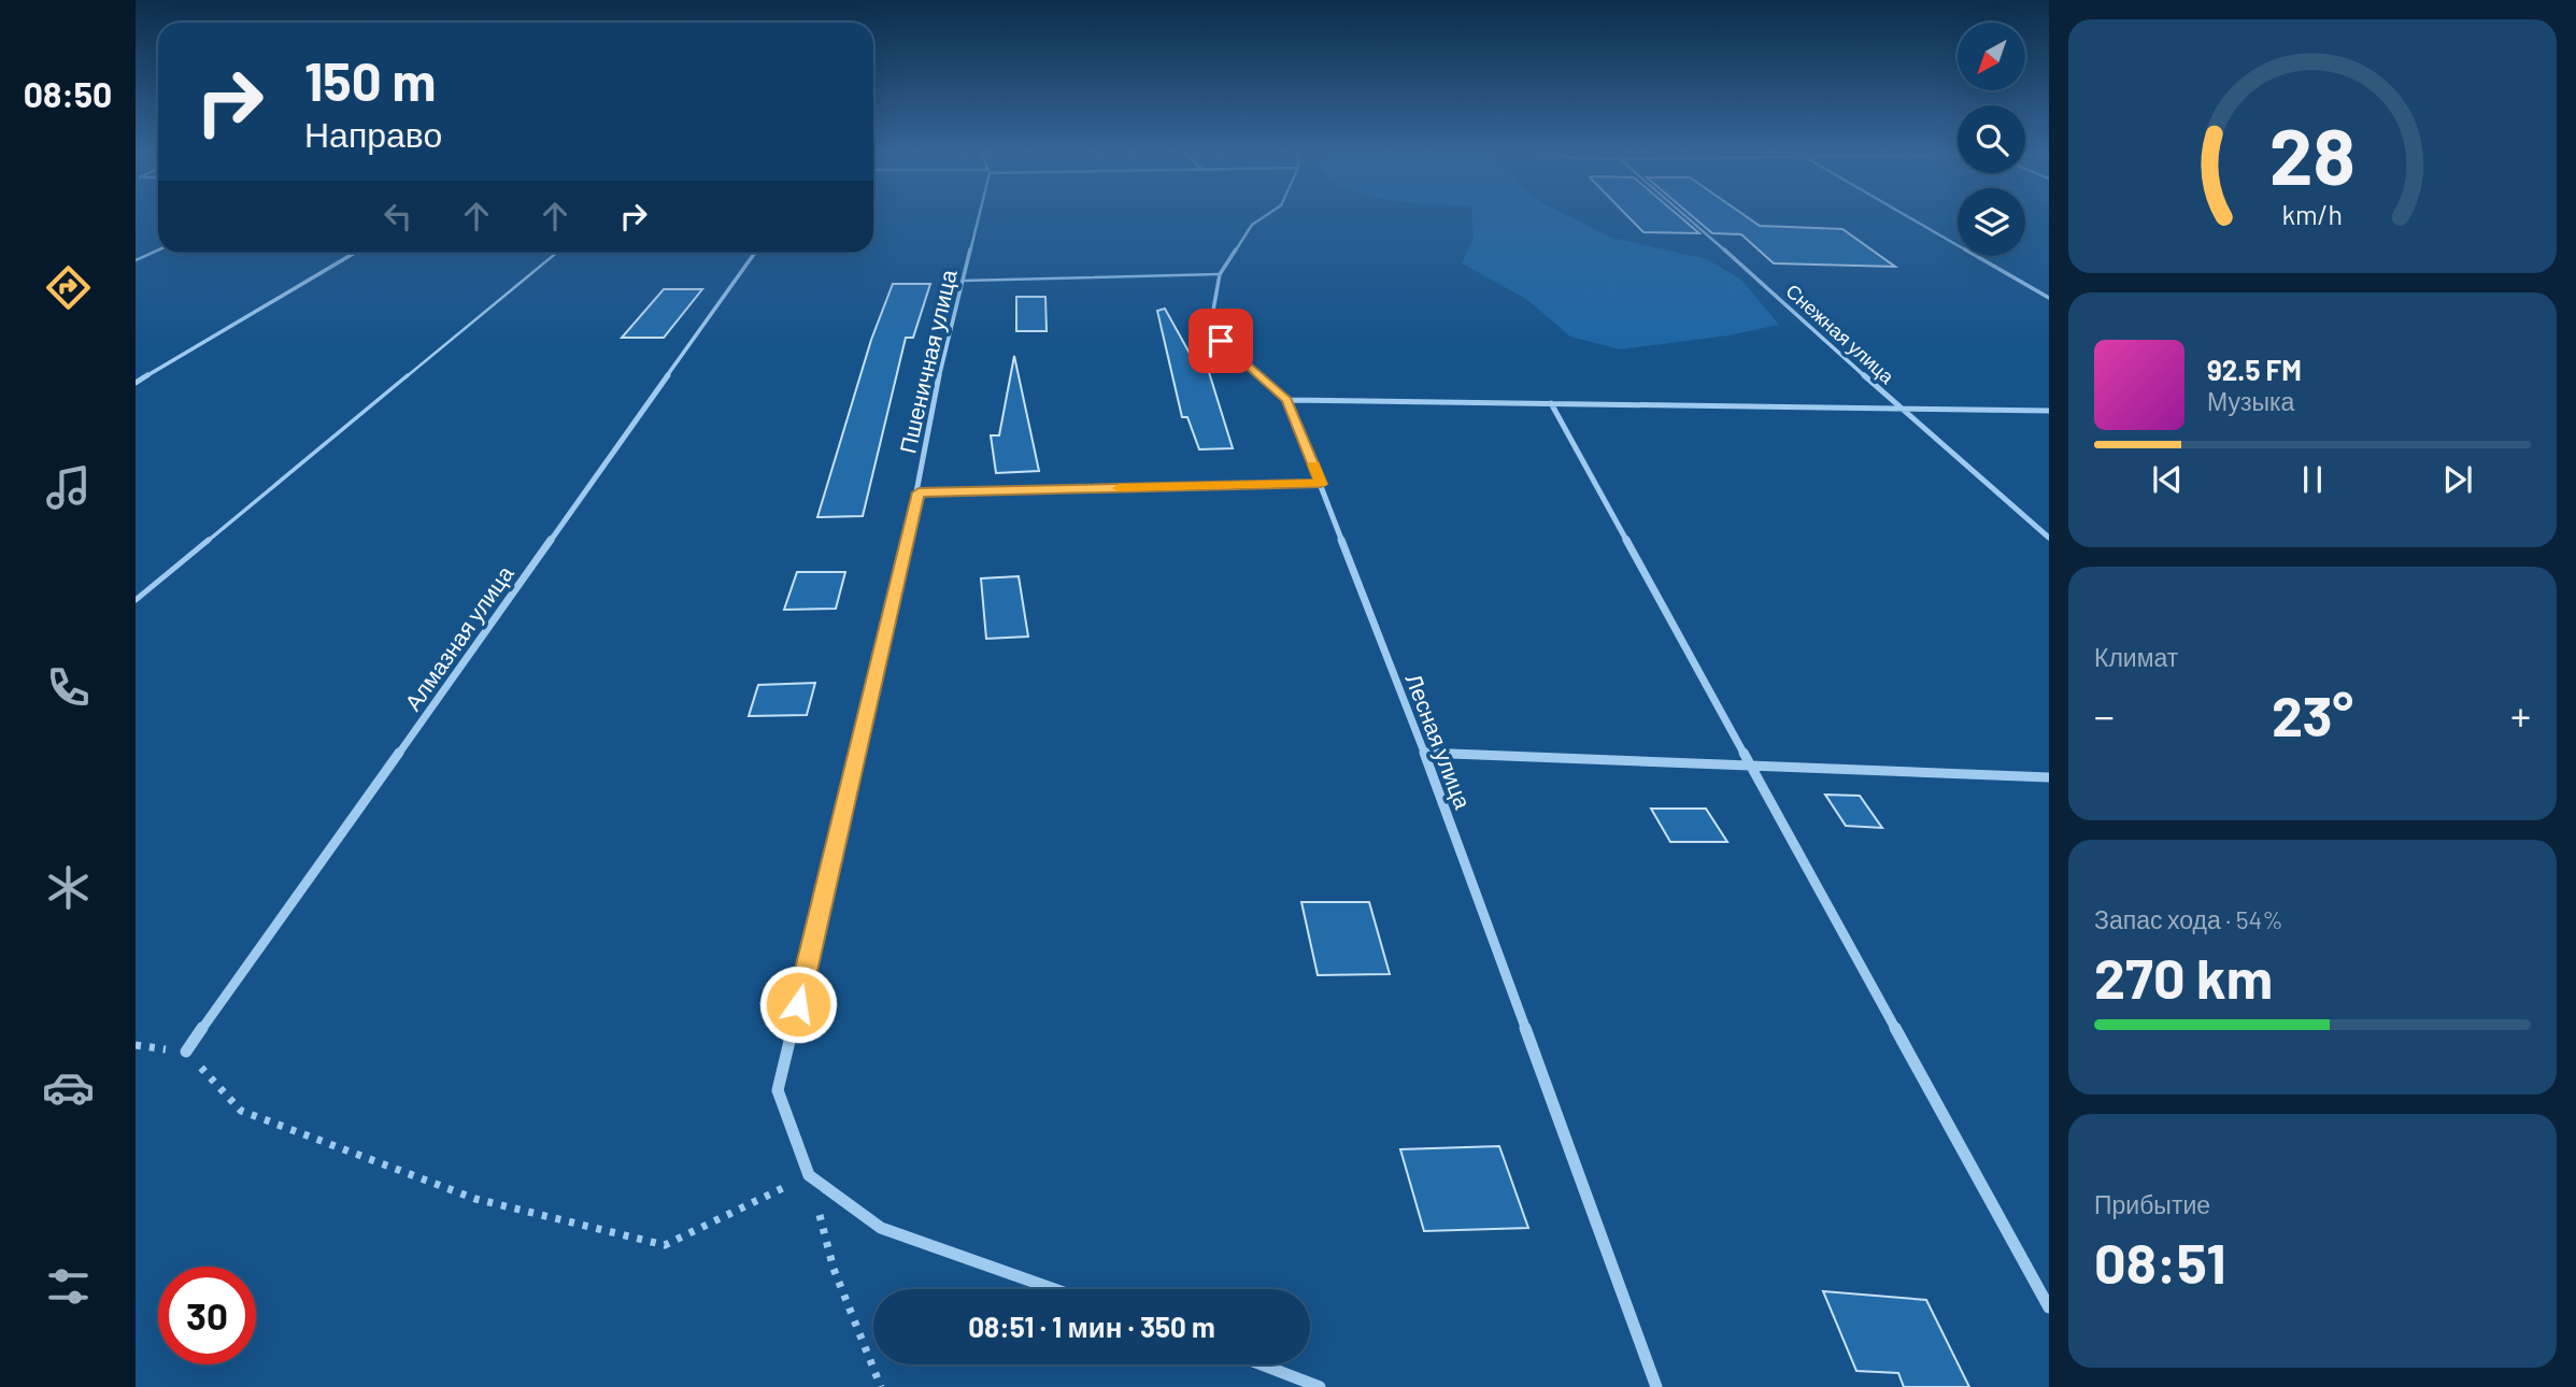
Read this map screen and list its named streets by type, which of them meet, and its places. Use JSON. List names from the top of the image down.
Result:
{
  "streets": {
    "street": [
      "Снежная улица",
      "Пшеничная улица",
      "Алмазная улица",
      "Лесная улица"
    ]
  },
  "north": "bottom left",
  "page": {
    "tabs": "08:50",
    "turn": ["150 m", "Направо"],
    "song": ["92.5 FM", "Музыка"],
    "tile": [
      "Климат",
      ["Запас хода · 54%", "270 km"],
      ["Прибытие", "08:51"]
    ],
    "heat": ["−", "23°", "+"],
    "limit": "30",
    "trip": "08:51 · 1 мин · 350 m",
    "gauge": ["28", "km/h"]
  }
}
